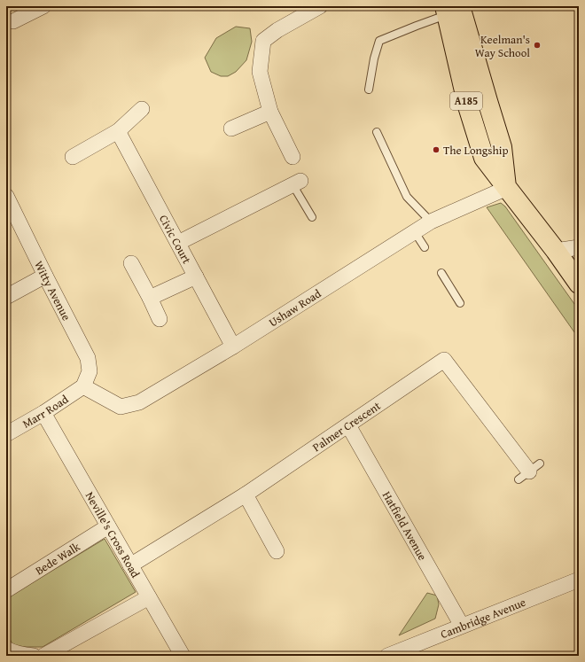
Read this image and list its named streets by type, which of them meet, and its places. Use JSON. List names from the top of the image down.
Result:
{
  "streets": {
    "main road": ["A185"],
    "street": [
      "Civic Court",
      "Witty Avenue",
      "Ushaw Road",
      "Marr Road",
      "Palmer Crescent",
      "Hatfield Avenue",
      "Neville's Cross Road",
      "Bede Walk",
      "Cambridge Avenue"
    ]
  },
  "crossings": [
    ["A185", "Ushaw Road"],
    ["Civic Court", "Ushaw Road"],
    ["Witty Avenue", "Ushaw Road"],
    ["Witty Avenue", "Marr Road"],
    ["Ushaw Road", "Marr Road"],
    ["Marr Road", "Neville's Cross Road"],
    ["Palmer Crescent", "Hatfield Avenue"],
    ["Palmer Crescent", "Neville's Cross Road"],
    ["Hatfield Avenue", "Cambridge Avenue"],
    ["Neville's Cross Road", "Bede Walk"]
  ],
  "places": ["Keelman's Way School", "The Longship"]
}
